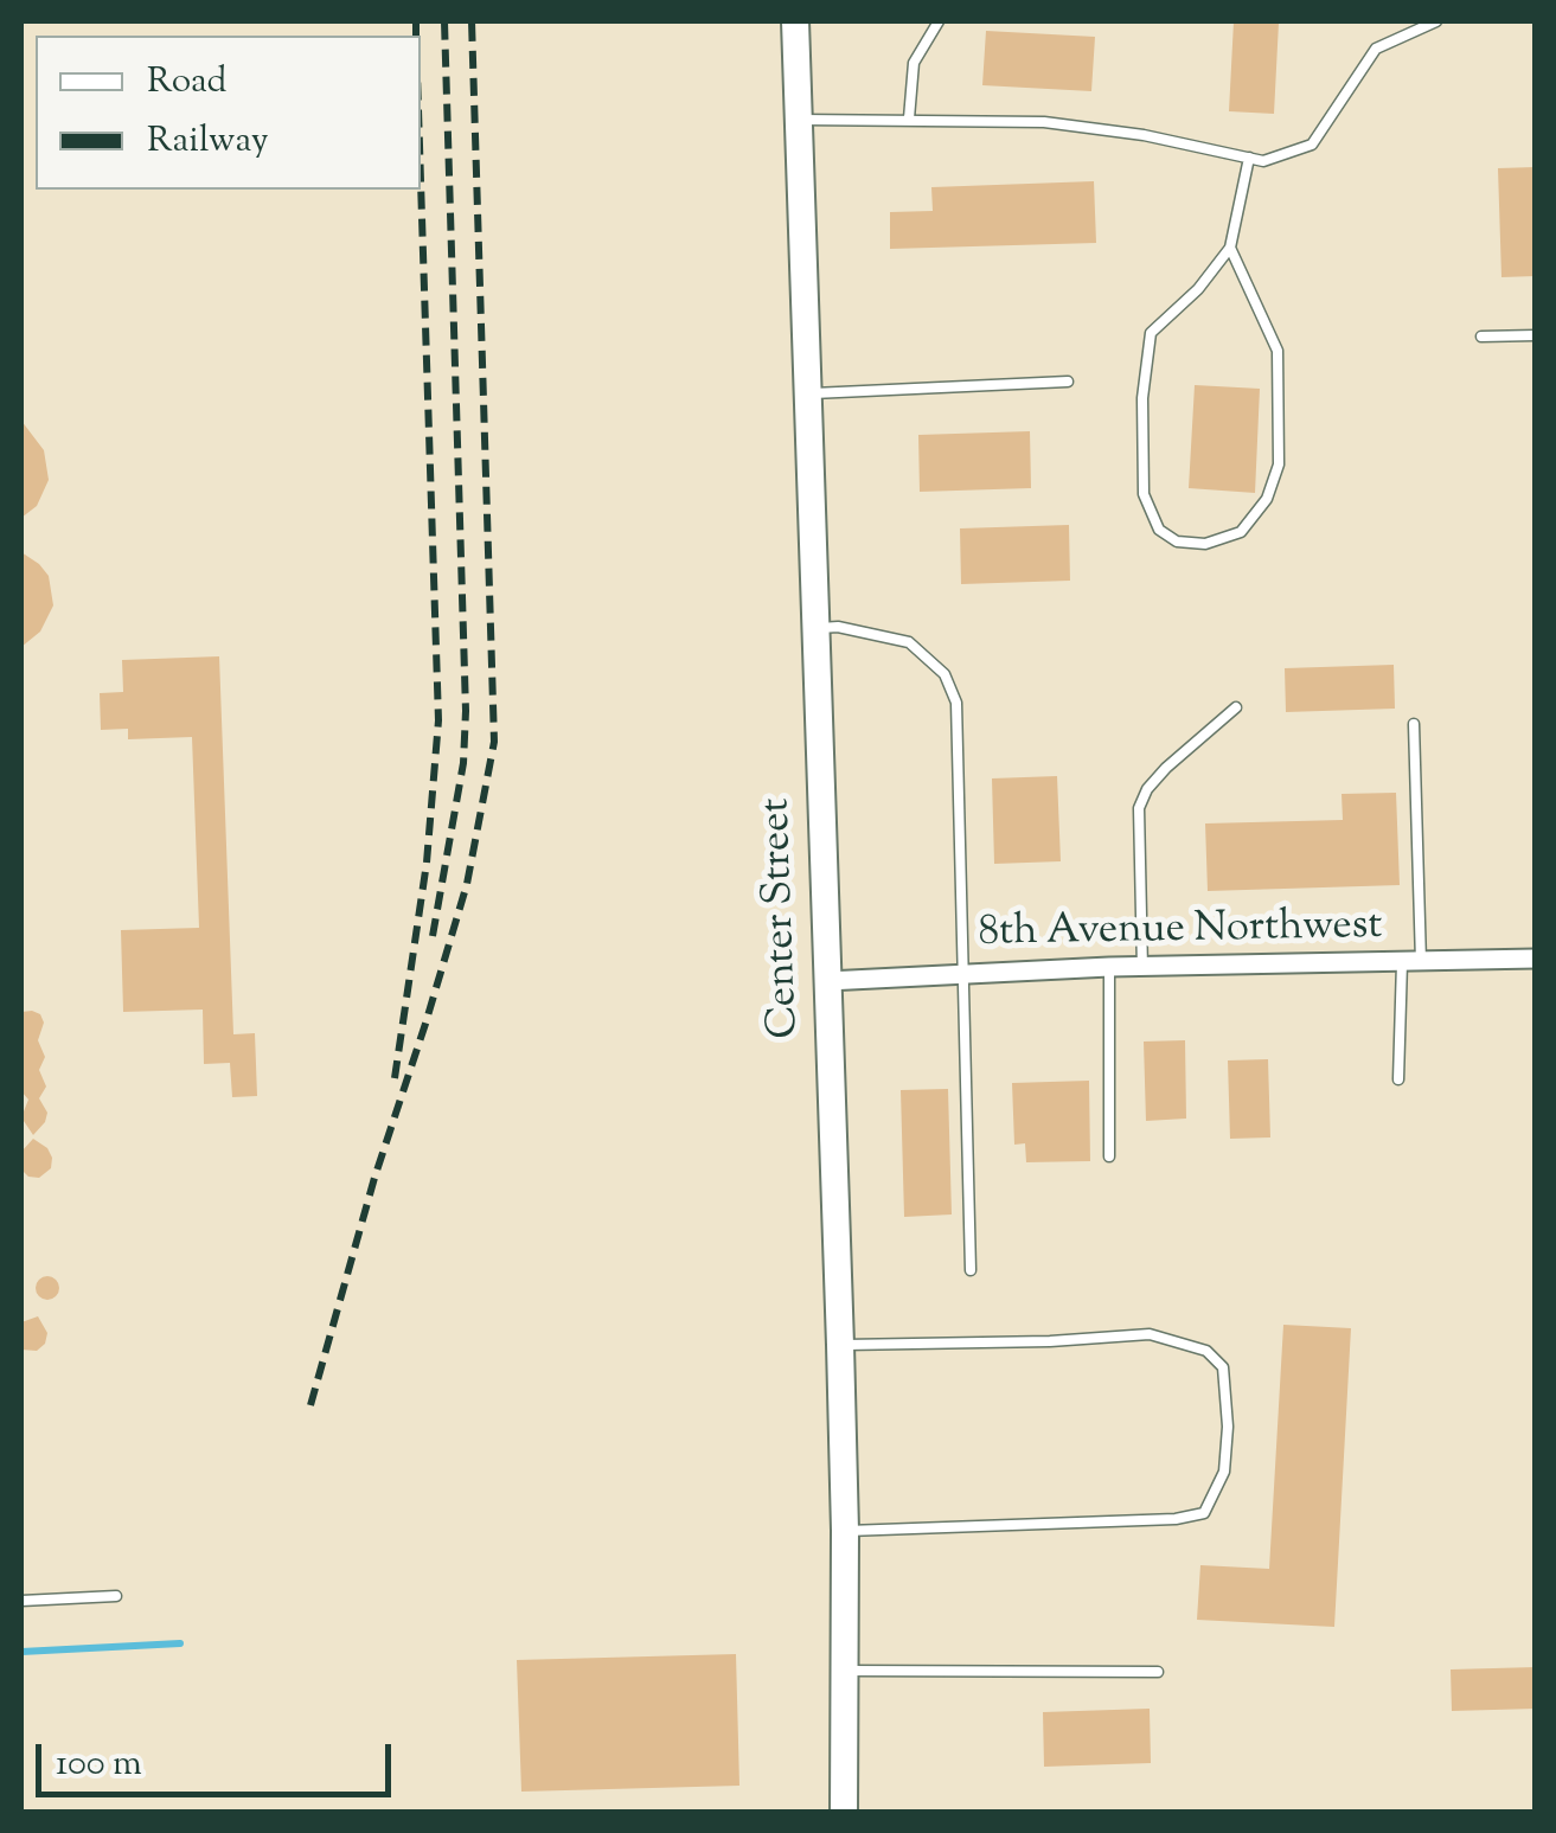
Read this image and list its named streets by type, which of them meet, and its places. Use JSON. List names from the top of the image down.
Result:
{
  "streets": {
    "main road": ["Center Street"],
    "street": ["8th Avenue Northwest"]
  },
  "crossings": [
    ["Center Street", "8th Avenue Northwest"]
  ],
  "legend": ["Road", "Railway"],
  "scale_bar": "100 m"
}
